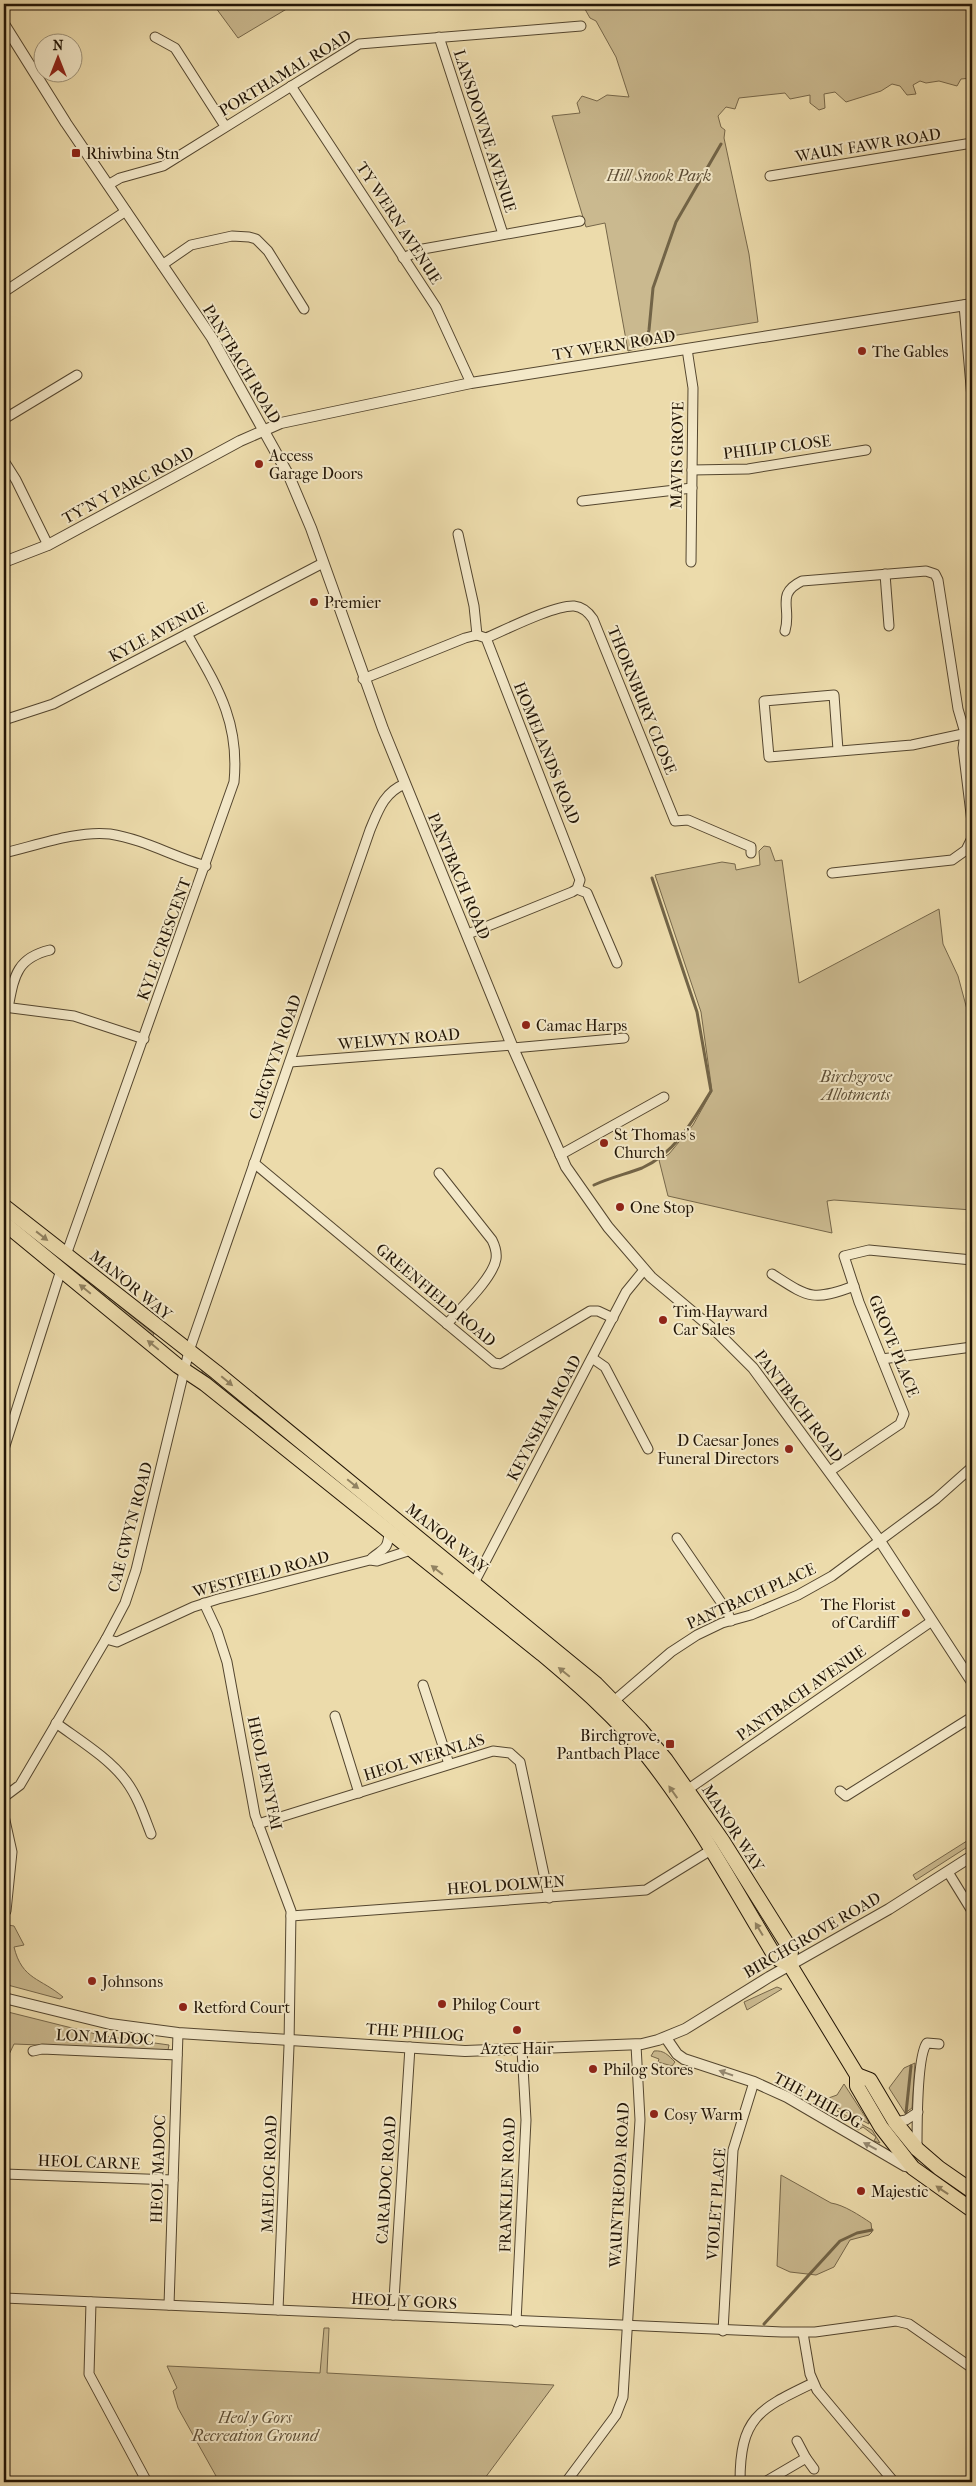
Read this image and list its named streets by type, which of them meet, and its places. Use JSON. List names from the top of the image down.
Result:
{
  "streets": {
    "highway": ["MANOR WAY"],
    "street": [
      "PORTHAMAL ROAD",
      "LANSDOWNE AVENUE",
      "WAUN FAWR ROAD",
      "TY WERN AVENUE",
      "TY WERN ROAD",
      "PANTBACH ROAD",
      "PHILIP CLOSE",
      "MAVIS GROVE",
      "TY'N Y PARC ROAD",
      "KYLE AVENUE",
      "THORNBURY CLOSE",
      "HOMELANDS ROAD",
      "KYLE CRESCENT",
      "WELWYN ROAD",
      "CAEGWYN ROAD",
      "GREENFIELD ROAD",
      "GROVE PLACE",
      "KEYNSHAM ROAD",
      "CAE GWYN ROAD",
      "WESTFIELD ROAD",
      "PANTBACH PLACE",
      "PANTBACH AVENUE",
      "HEOL WERNLAS",
      "HEOL PENYFAI",
      "HEOL DOLWEN",
      "BIRCHGROVE ROAD",
      "THE PHILOG",
      "LON MADOC",
      "HEOL CARNE",
      "HEOL MADOC",
      "MAELOG ROAD",
      "CARADOC ROAD",
      "FRANKLEN ROAD",
      "WAUNTREODA ROAD",
      "VIOLET PLACE",
      "HEOL Y GORS"
    ]
  },
  "crossings": [
    ["PORTHAMAL ROAD", "LANSDOWNE AVENUE"],
    ["PORTHAMAL ROAD", "TY WERN AVENUE"],
    ["PORTHAMAL ROAD", "PANTBACH ROAD"],
    ["TY WERN AVENUE", "TY WERN ROAD"],
    ["TY WERN ROAD", "PANTBACH ROAD"],
    ["TY WERN ROAD", "MAVIS GROVE"],
    ["TY WERN ROAD", "TY'N Y PARC ROAD"],
    ["PANTBACH ROAD", "TY'N Y PARC ROAD"],
    ["PANTBACH ROAD", "KYLE AVENUE"],
    ["PANTBACH ROAD", "WELWYN ROAD"],
    ["PANTBACH ROAD", "CAEGWYN ROAD"],
    ["PANTBACH ROAD", "GROVE PLACE"],
    ["PANTBACH ROAD", "KEYNSHAM ROAD"],
    ["PANTBACH ROAD", "PANTBACH PLACE"],
    ["PANTBACH ROAD", "PANTBACH AVENUE"],
    ["PHILIP CLOSE", "MAVIS GROVE"],
    ["KYLE AVENUE", "KYLE CRESCENT"],
    ["THORNBURY CLOSE", "HOMELANDS ROAD"],
    ["KYLE CRESCENT", "MANOR WAY"],
    ["WELWYN ROAD", "CAEGWYN ROAD"],
    ["CAEGWYN ROAD", "MANOR WAY"],
    ["CAEGWYN ROAD", "GREENFIELD ROAD"],
    ["CAEGWYN ROAD", "CAE GWYN ROAD"],
    ["MANOR WAY", "KEYNSHAM ROAD"],
    ["MANOR WAY", "CAE GWYN ROAD"],
    ["MANOR WAY", "WESTFIELD ROAD"],
    ["MANOR WAY", "PANTBACH PLACE"],
    ["MANOR WAY", "PANTBACH AVENUE"],
    ["MANOR WAY", "HEOL DOLWEN"],
    ["MANOR WAY", "BIRCHGROVE ROAD"],
    ["MANOR WAY", "THE PHILOG"],
    ["GREENFIELD ROAD", "KEYNSHAM ROAD"],
    ["CAE GWYN ROAD", "WESTFIELD ROAD"],
    ["WESTFIELD ROAD", "HEOL PENYFAI"],
    ["HEOL WERNLAS", "HEOL PENYFAI"],
    ["HEOL WERNLAS", "HEOL DOLWEN"],
    ["HEOL PENYFAI", "HEOL DOLWEN"],
    ["HEOL PENYFAI", "THE PHILOG"],
    ["HEOL PENYFAI", "MAELOG ROAD"],
    ["BIRCHGROVE ROAD", "THE PHILOG"],
    ["THE PHILOG", "HEOL MADOC"],
    ["THE PHILOG", "MAELOG ROAD"],
    ["THE PHILOG", "CARADOC ROAD"],
    ["THE PHILOG", "FRANKLEN ROAD"],
    ["THE PHILOG", "WAUNTREODA ROAD"],
    ["THE PHILOG", "VIOLET PLACE"],
    ["LON MADOC", "HEOL MADOC"],
    ["HEOL CARNE", "HEOL MADOC"],
    ["HEOL MADOC", "HEOL Y GORS"],
    ["MAELOG ROAD", "HEOL Y GORS"],
    ["CARADOC ROAD", "HEOL Y GORS"],
    ["FRANKLEN ROAD", "HEOL Y GORS"],
    ["WAUNTREODA ROAD", "HEOL Y GORS"],
    ["VIOLET PLACE", "HEOL Y GORS"]
  ],
  "parks": ["Hill Snook Park", "Birchgrove Allotments", "Heol y Gors Recreation Ground"],
  "places": {
    "transit": ["Rhiwbina Stn", "Birchgrove, Pantbach Place"],
    "other": [
      "The Gables",
      "Access Garage Doors",
      "Premier",
      "Camac Harps",
      "St Thomas's Church",
      "One Stop",
      "Tim Hayward Car Sales",
      "D Caesar Jones Funeral Directors",
      "The Florist of Cardiff",
      "Johnsons",
      "Philog Court",
      "Retford Court",
      "Aztec Hair Studio",
      "Philog Stores",
      "Cosy Warm",
      "Majestic"
    ]
  },
  "north": "top"
}
